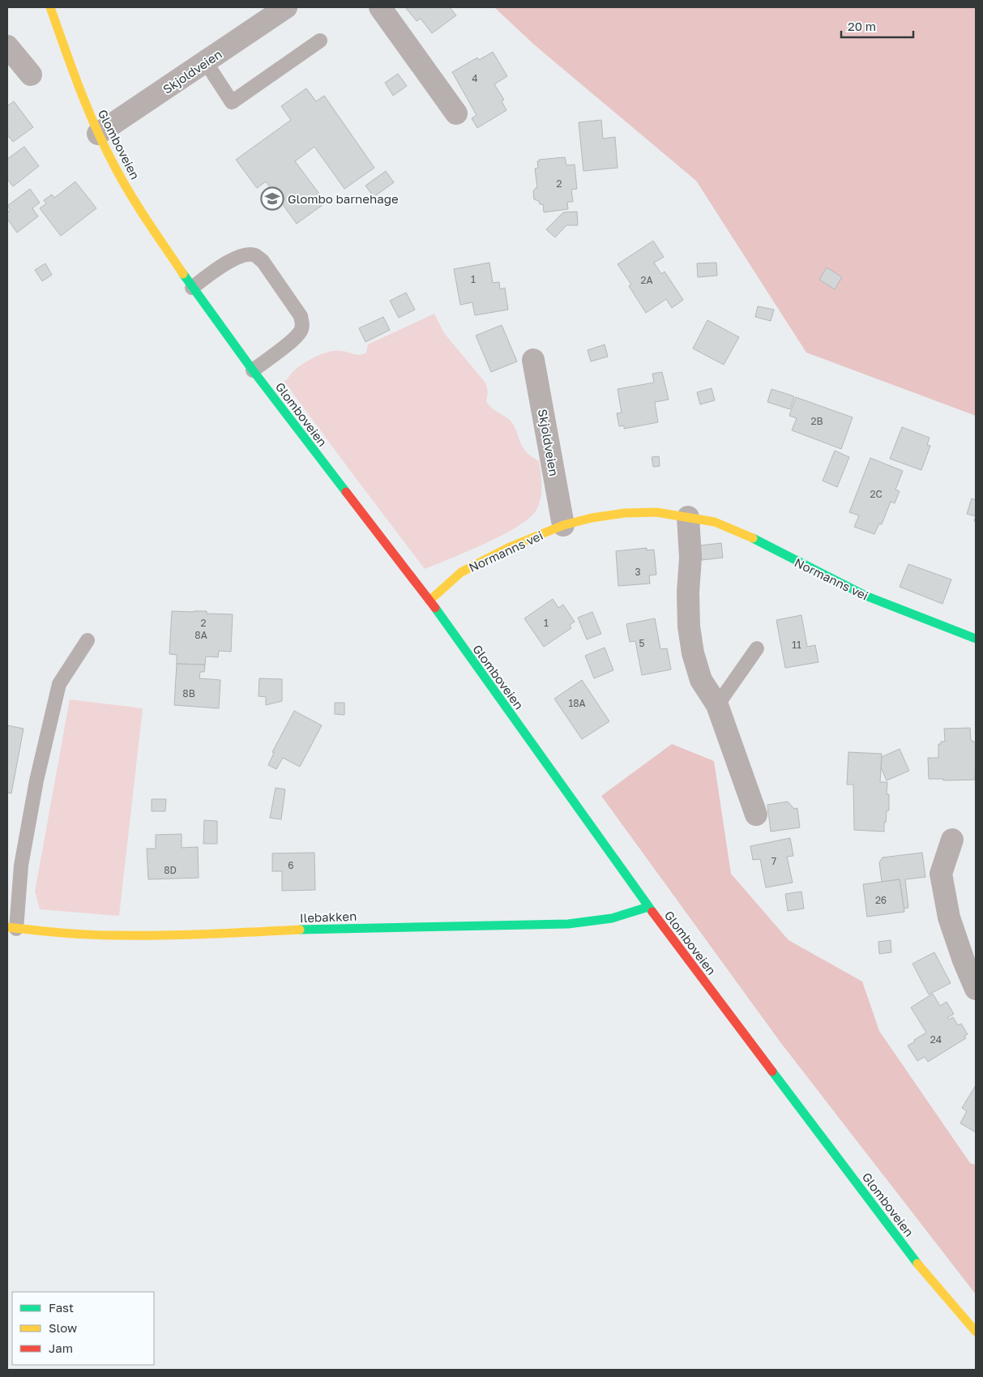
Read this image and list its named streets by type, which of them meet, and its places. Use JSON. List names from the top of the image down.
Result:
{
  "streets": {
    "main road": ["Glomboveien", "Normanns vei", "Ilebakken"],
    "street": ["Skjoldveien"]
  },
  "crossings": [
    ["Skjoldveien", "Glomboveien"],
    ["Skjoldveien", "Normanns vei"],
    ["Glomboveien", "Normanns vei"],
    ["Glomboveien", "Ilebakken"]
  ],
  "places": {
    "school or university": ["Glombo barnehage"]
  },
  "house_numbers": [
    "4",
    "2",
    "1",
    "2A",
    "2B",
    "2C",
    "3",
    "2",
    "1",
    "8A",
    "5",
    "11",
    "8B",
    "18A",
    "7",
    "6",
    "8D",
    "26",
    "24"
  ],
  "legend": ["Fast", "Slow", "Jam"],
  "scale_bar": "20 m"
}
